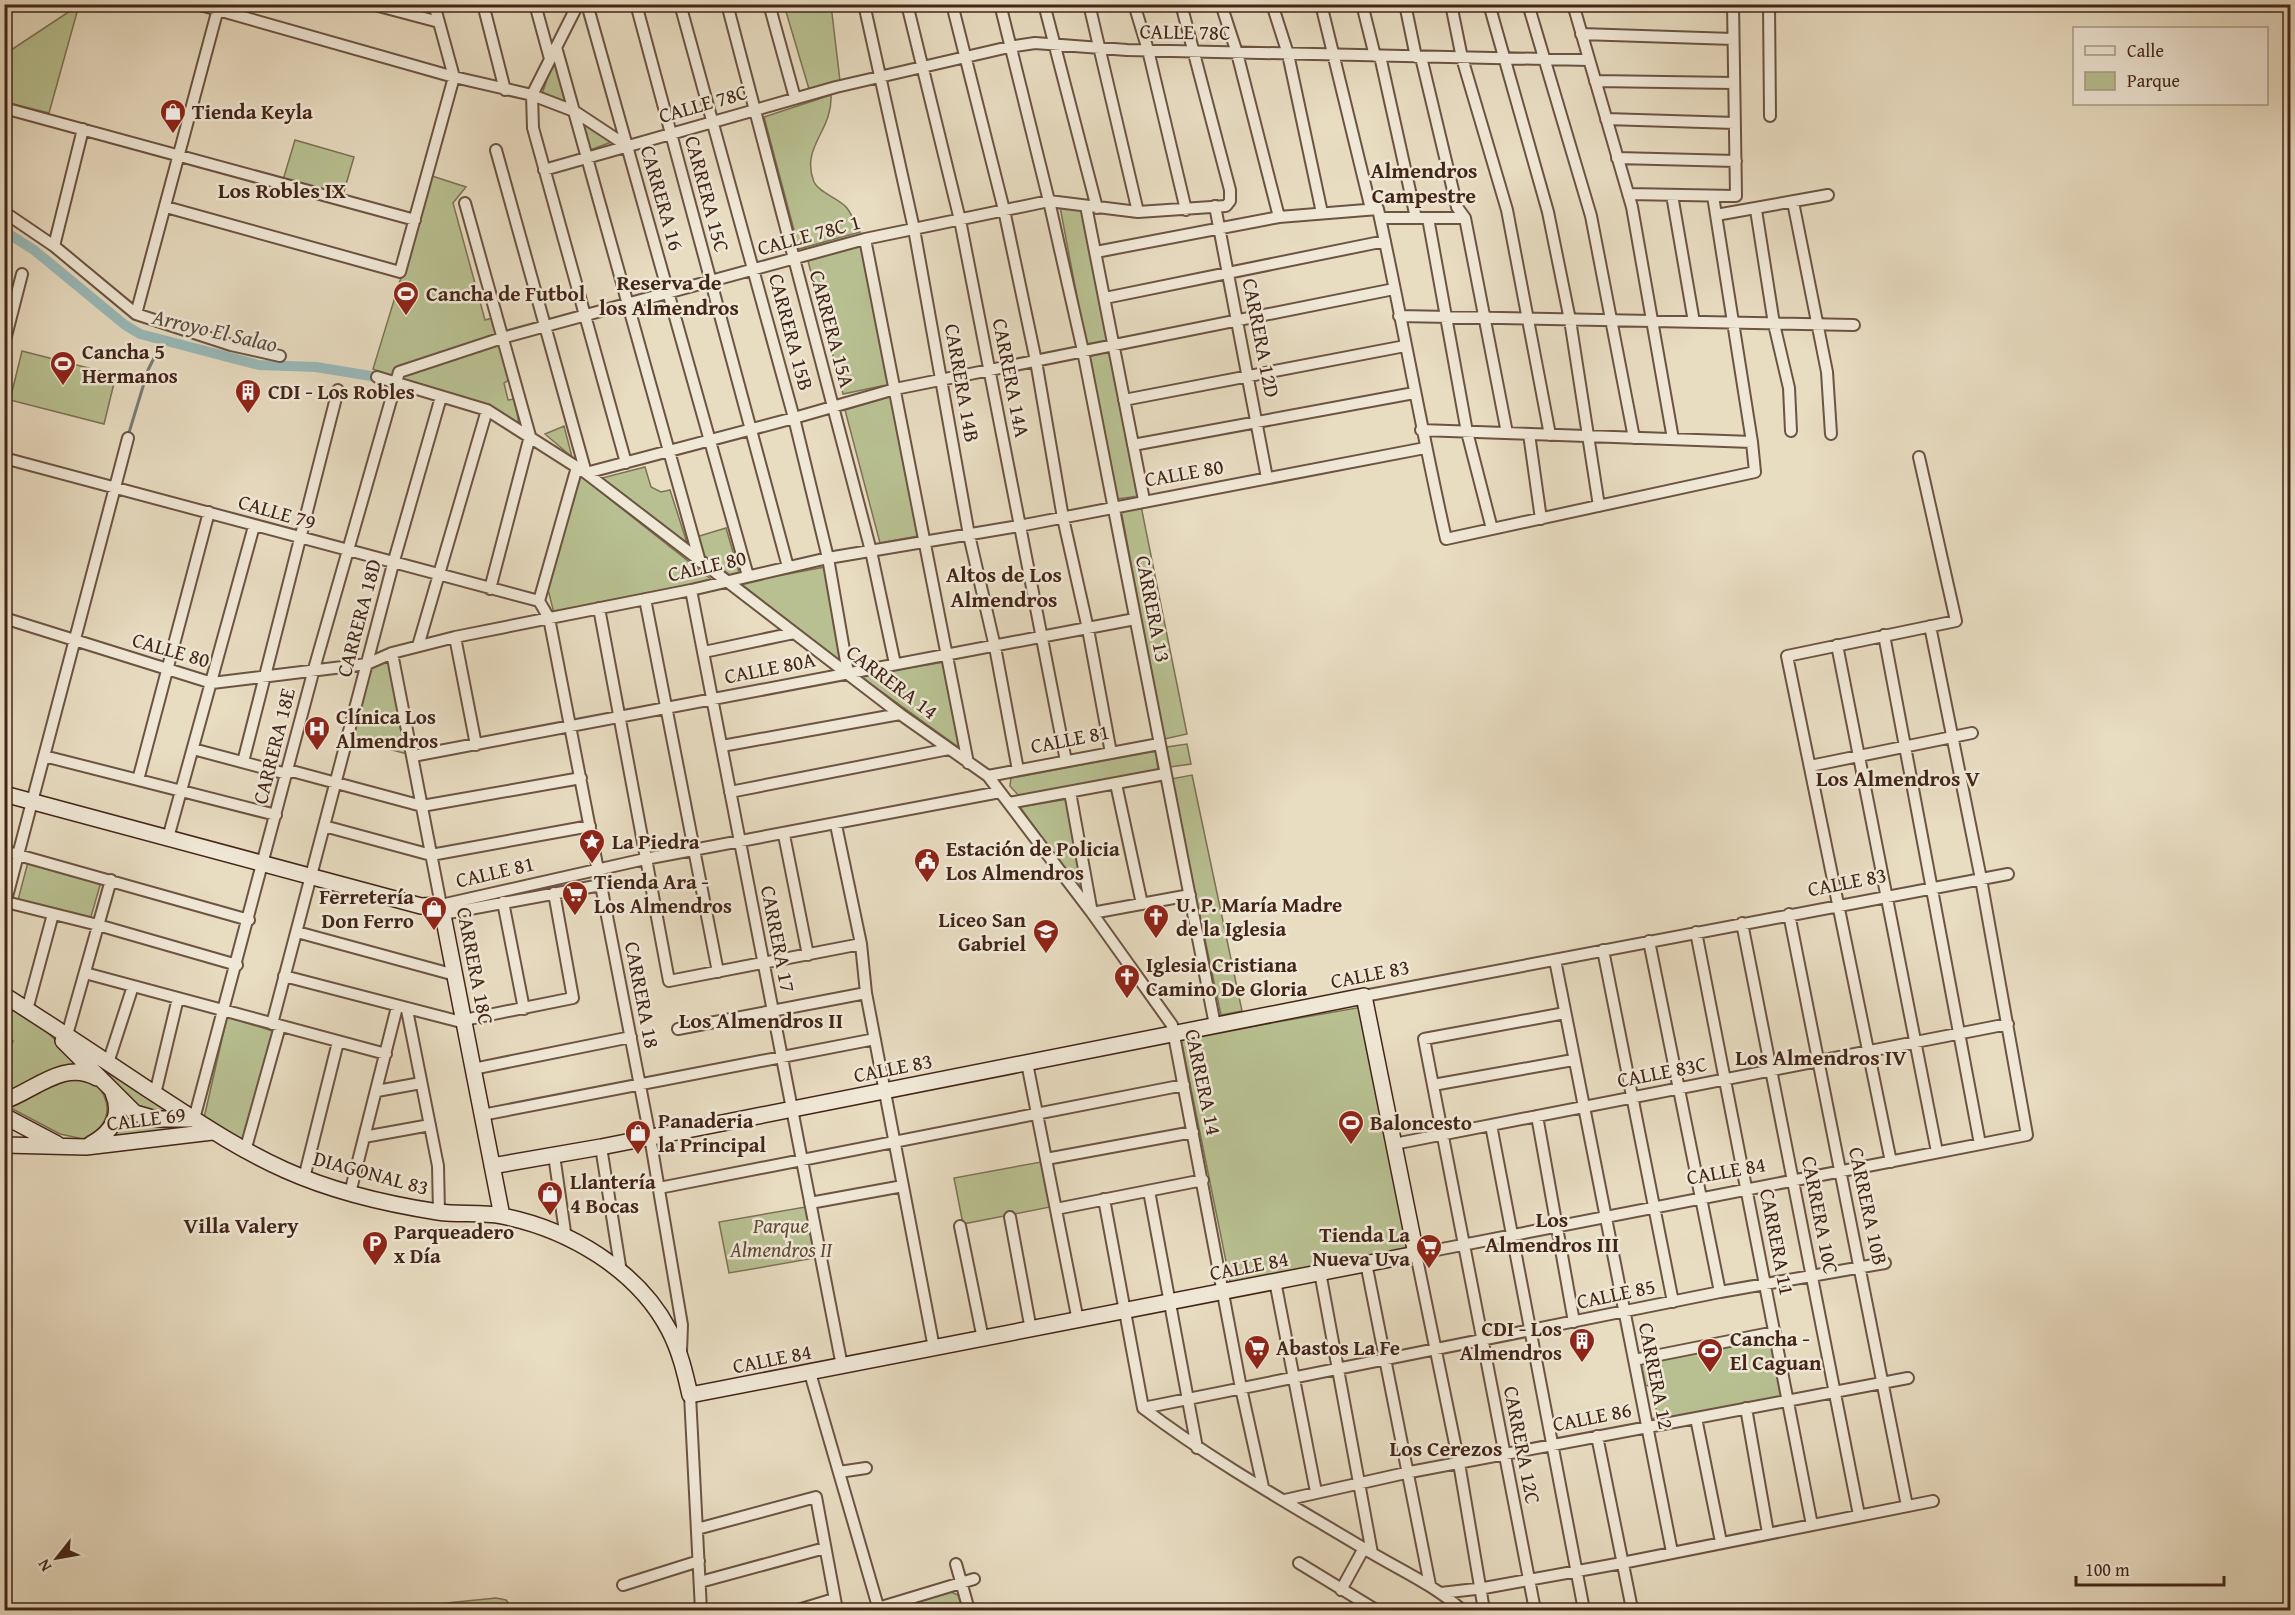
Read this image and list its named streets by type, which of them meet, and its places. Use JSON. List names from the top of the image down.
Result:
{
  "streets": {
    "street": [
      "CALLE 78C",
      "CARRERA 15C",
      "CARRERA 16",
      "CALLE 78C 1",
      "CARRERA 15A",
      "CARRERA 15B",
      "CARRERA 12D",
      "CARRERA 14A",
      "CARRERA 14B",
      "CALLE 80",
      "CALLE 79",
      "CARRERA 13",
      "CARRERA 18D",
      "CALLE 80A",
      "CARRERA 14",
      "CALLE 81",
      "CARRERA 18E",
      "CALLE 83",
      "CARRERA 17",
      "CARRERA 18C",
      "CARRERA 18",
      "CALLE 83C",
      "CALLE 69",
      "CALLE 84",
      "DIAGONAL 83",
      "CARRERA 10B",
      "CARRERA 10C",
      "CARRERA 11",
      "CALLE 85",
      "CARRERA 12",
      "CALLE 86",
      "CARRERA 12C"
    ]
  },
  "crossings": [
    ["CALLE 78C", "CARRERA 15C"],
    ["CALLE 78C", "CARRERA 16"],
    ["CALLE 78C", "CARRERA 15A"],
    ["CALLE 78C", "CARRERA 15B"],
    ["CALLE 78C", "CARRERA 14A"],
    ["CALLE 78C", "CARRERA 14B"],
    ["CALLE 78C", "CARRERA 13"],
    ["CARRERA 15C", "CALLE 78C 1"],
    ["CARRERA 15C", "CALLE 80"],
    ["CARRERA 16", "CALLE 78C 1"],
    ["CARRERA 16", "CALLE 80"],
    ["CALLE 78C 1", "CARRERA 15A"],
    ["CALLE 78C 1", "CARRERA 15B"],
    ["CALLE 78C 1", "CARRERA 12D"],
    ["CALLE 78C 1", "CARRERA 14A"],
    ["CALLE 78C 1", "CARRERA 14B"],
    ["CALLE 78C 1", "CARRERA 13"],
    ["CALLE 78C 1", "CARRERA 14"],
    ["CALLE 78C 1", "CARRERA 18E"],
    ["CARRERA 15A", "CALLE 80"],
    ["CARRERA 15A", "CALLE 80A"],
    ["CARRERA 15B", "CALLE 80"],
    ["CARRERA 15B", "CALLE 80A"],
    ["CARRERA 15B", "CARRERA 14"],
    ["CARRERA 12D", "CALLE 80"],
    ["CARRERA 14A", "CALLE 80"],
    ["CARRERA 14A", "CALLE 80A"],
    ["CARRERA 14A", "CALLE 81"],
    ["CARRERA 14B", "CALLE 80"],
    ["CARRERA 14B", "CALLE 80A"],
    ["CARRERA 14B", "CALLE 81"],
    ["CALLE 80", "CARRERA 13"],
    ["CALLE 80", "CARRERA 18D"],
    ["CALLE 80", "CARRERA 14"],
    ["CALLE 80", "CARRERA 18E"],
    ["CALLE 80", "CARRERA 17"],
    ["CALLE 80", "CARRERA 18C"],
    ["CALLE 80", "CARRERA 18"],
    ["CALLE 79", "CARRERA 18D"],
    ["CALLE 79", "CARRERA 18E"],
    ["CALLE 79", "CARRERA 18"],
    ["CARRERA 13", "CALLE 80A"],
    ["CARRERA 13", "CALLE 81"],
    ["CARRERA 13", "CALLE 83"],
    ["CARRERA 18D", "CARRERA 14"],
    ["CARRERA 18D", "CALLE 81"],
    ["CARRERA 18D", "DIAGONAL 83"],
    ["CALLE 80A", "CARRERA 14"],
    ["CALLE 80A", "CARRERA 17"],
    ["CALLE 80A", "CARRERA 18C"],
    ["CALLE 80A", "CARRERA 18"],
    ["CARRERA 14", "CALLE 81"],
    ["CARRERA 14", "CARRERA 18E"],
    ["CARRERA 14", "CALLE 83"],
    ["CARRERA 14", "CALLE 84"],
    ["CARRERA 14", "CALLE 85"],
    ["CALLE 81", "CARRERA 18E"],
    ["CALLE 81", "CARRERA 17"],
    ["CALLE 81", "CARRERA 18C"],
    ["CALLE 81", "CARRERA 18"],
    ["CARRERA 18E", "DIAGONAL 83"],
    ["CALLE 83", "CARRERA 17"],
    ["CALLE 83", "CARRERA 18C"],
    ["CALLE 83", "CARRERA 18"],
    ["CALLE 83", "CARRERA 10B"],
    ["CALLE 83", "CARRERA 10C"],
    ["CALLE 83", "CARRERA 11"],
    ["CALLE 83", "CARRERA 12"],
    ["CARRERA 17", "CALLE 84"],
    ["CARRERA 18C", "DIAGONAL 83"],
    ["CARRERA 18", "DIAGONAL 83"],
    ["CALLE 83C", "CALLE 84"],
    ["CALLE 83C", "CARRERA 10B"],
    ["CALLE 83C", "CARRERA 10C"],
    ["CALLE 83C", "CARRERA 11"],
    ["CALLE 83C", "CARRERA 12"],
    ["CALLE 83C", "CARRERA 12C"],
    ["CALLE 69", "DIAGONAL 83"],
    ["CALLE 84", "DIAGONAL 83"],
    ["CALLE 84", "CARRERA 10B"],
    ["CALLE 84", "CARRERA 10C"],
    ["CALLE 84", "CARRERA 11"],
    ["CALLE 84", "CARRERA 12"],
    ["CALLE 84", "CARRERA 12C"],
    ["CARRERA 10B", "CALLE 85"],
    ["CARRERA 10B", "CALLE 86"],
    ["CARRERA 10C", "CALLE 85"],
    ["CARRERA 10C", "CALLE 86"],
    ["CARRERA 11", "CALLE 85"],
    ["CARRERA 11", "CALLE 86"],
    ["CALLE 85", "CARRERA 12"],
    ["CALLE 85", "CARRERA 12C"],
    ["CARRERA 12", "CALLE 86"],
    ["CARRERA 12", "CARRERA 12C"],
    ["CALLE 86", "CARRERA 12C"]
  ],
  "districts": [
    "Almendros Campestre",
    "Los Robles IX",
    "Reserva de los Almendros",
    "Altos de Los Almendros",
    "Los Almendros V",
    "Los Almendros II",
    "Los Almendros IV",
    "Los Almendros III",
    "Villa Valery",
    "Los Cerezos"
  ],
  "water": ["Arroyo El Salao"],
  "parks": ["Parque Almendros II"],
  "places": {
    "shop": [
      "Tienda Keyla",
      "Ferretería Don Ferro",
      "Panaderia la Principal",
      "Llantería 4 Bocas"
    ],
    "sports": [
      "Cancha de Futbol",
      "Cancha 5 Hermanos",
      "Baloncesto",
      "Cancha - El Caguan"
    ],
    "building": ["CDI - Los Robles", "CDI - Los Almendros"],
    "hospital": ["Clínica Los Almendros"],
    "place": ["La Piedra"],
    "public building": ["Estación de Policia Los Almendros"],
    "supermarket": ["Tienda Ara - Los Almendros", "Tienda La Nueva Uva", "Abastos La Fe"],
    "church": ["U. P. María Madre de la Iglesia", "Iglesia Cristiana Camino De Gloria"],
    "school or university": ["Liceo San Gabriel"],
    "parking": ["Parqueadero x Día"]
  },
  "legend": ["Calle", "Parque"],
  "scale_bar": "100 m",
  "north": "bottom left"
}
